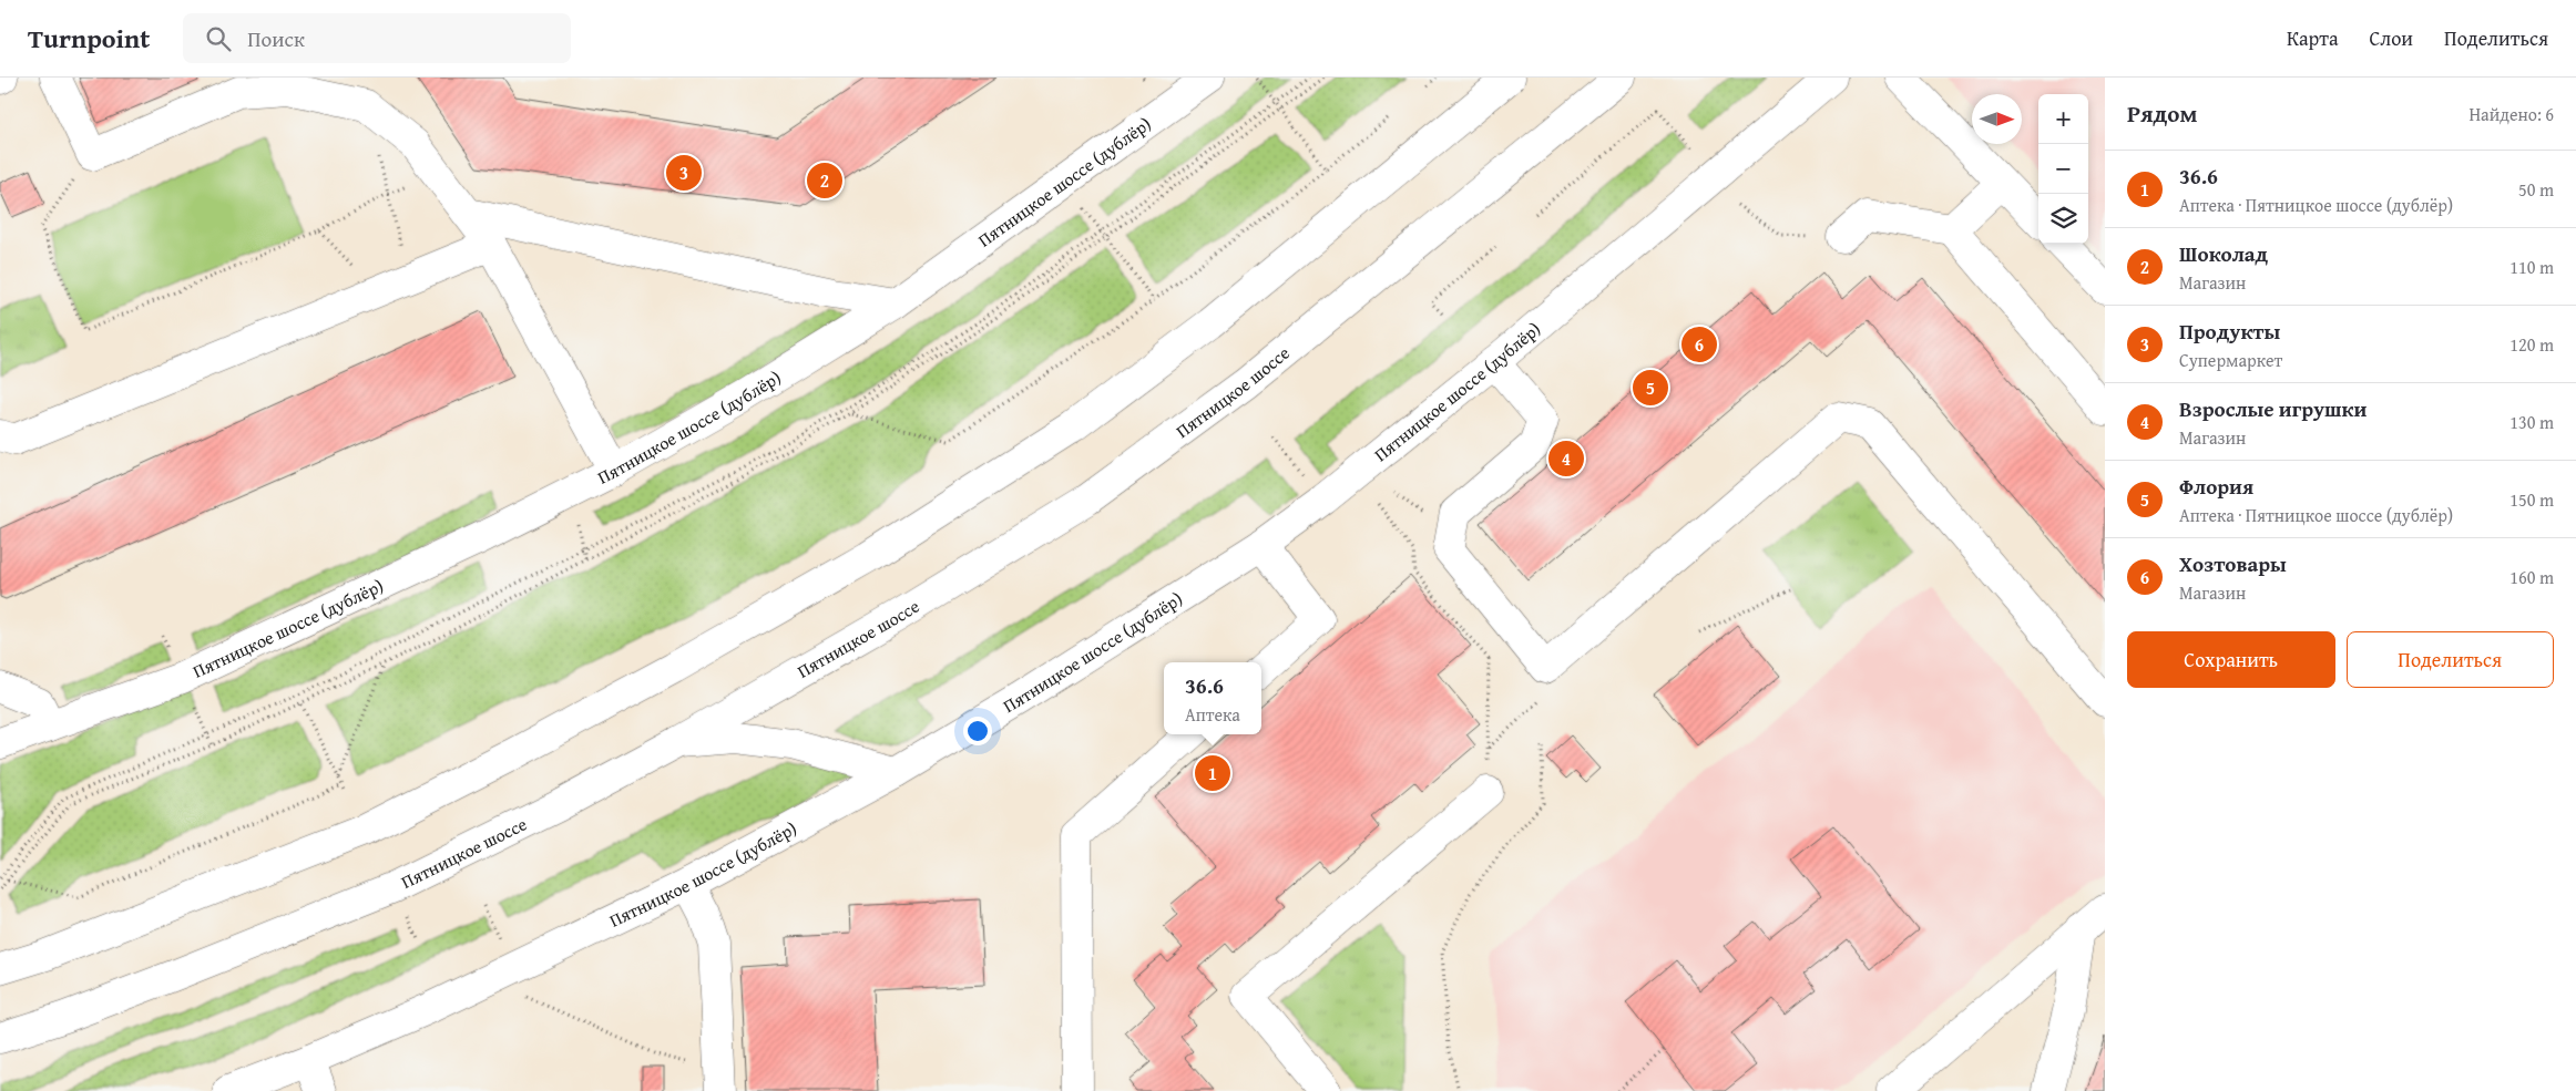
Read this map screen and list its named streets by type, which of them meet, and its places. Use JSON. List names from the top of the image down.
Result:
{
  "streets": {
    "street": ["Пятницкое шоссе (дублёр)", "Пятницкое шоссе"]
  },
  "north": "right",
  "page": {
    "header": "Turnpoint",
    "search": "Поиск",
    "nav": ["Карта", "Слои", "Поделиться"],
    "heading": ["Рядом", "Найдено: 6"],
    "map_buttons": ["+", "−"],
    "list": [
      {
        "mark": "1",
        "name": "36.6",
        "note": "Аптека · Пятницкое шоссе (дублёр)",
        "value": "50 m"
      },
      {
        "mark": "2",
        "name": "Шоколад",
        "note": "Магазин",
        "value": "110 m"
      },
      {
        "mark": "3",
        "name": "Продукты",
        "note": "Супермаркет",
        "value": "120 m"
      },
      {
        "mark": "4",
        "name": "Взрослые игрушки",
        "note": "Магазин",
        "value": "130 m"
      },
      {
        "mark": "5",
        "name": "Флория",
        "note": "Аптека · Пятницкое шоссе (дублёр)",
        "value": "150 m"
      },
      {
        "mark": "6",
        "name": "Хозтовары",
        "note": "Магазин",
        "value": "160 m"
      }
    ],
    "pins": [
      "3",
      "2",
      "6",
      "5",
      "4",
      "1"
    ],
    "buttons": ["Сохранить", "Поделиться"],
    "popup": ["36.6", "Аптека"]
  }
}
